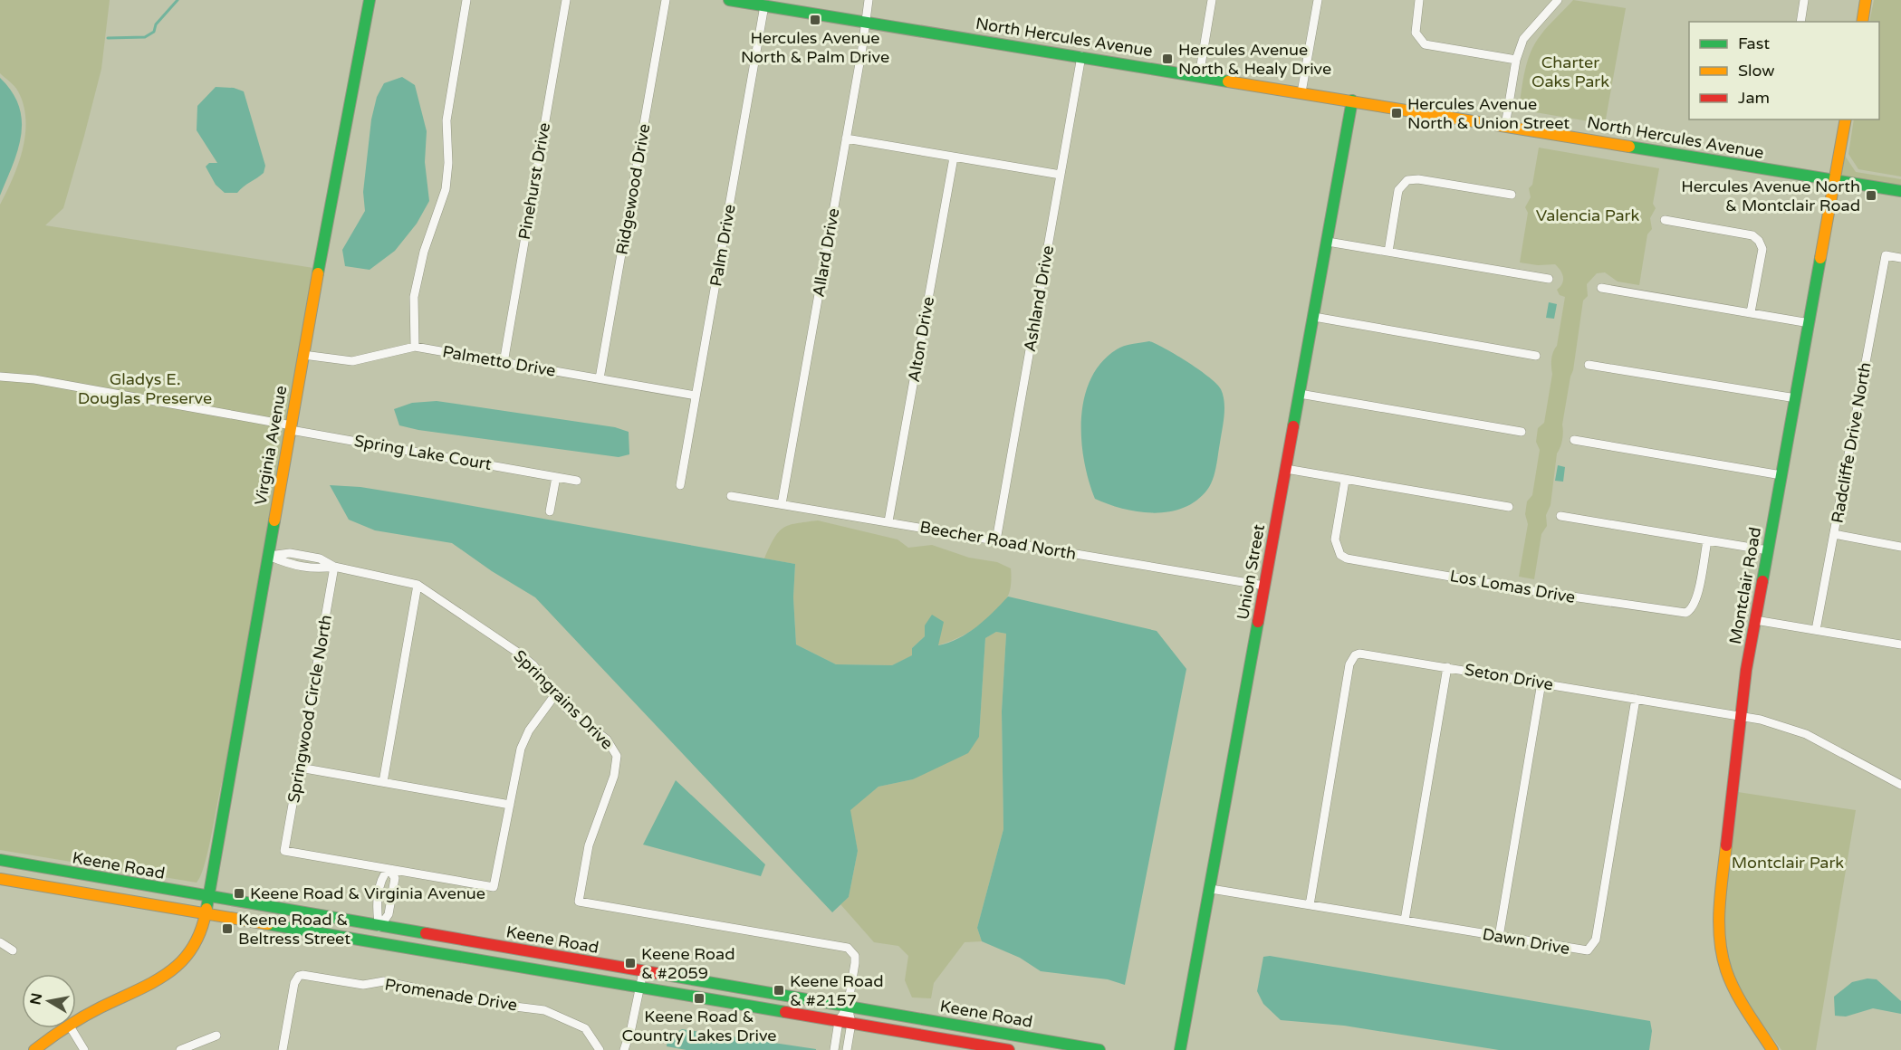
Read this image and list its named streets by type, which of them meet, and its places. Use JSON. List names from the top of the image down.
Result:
{
  "streets": {
    "street": [
      "North Hercules Avenue",
      "Pinehurst Drive",
      "Ridgewood Drive",
      "Palm Drive",
      "Allard Drive",
      "Ashland Drive",
      "Alton Drive",
      "Palmetto Drive",
      "Radcliffe Drive North",
      "Virginia Avenue",
      "Spring Lake Court",
      "Beecher Road North",
      "Union Street",
      "Montclair Road",
      "Los Lomas Drive",
      "Seton Drive",
      "Springrains Drive",
      "Springwood Circle North",
      "Keene Road",
      "Dawn Drive",
      "Promenade Drive"
    ]
  },
  "crossings": [
    ["North Hercules Avenue", "Palm Drive"],
    ["North Hercules Avenue", "Allard Drive"],
    ["North Hercules Avenue", "Ashland Drive"],
    ["North Hercules Avenue", "Union Street"],
    ["North Hercules Avenue", "Montclair Road"],
    ["Pinehurst Drive", "Palmetto Drive"],
    ["Ridgewood Drive", "Palmetto Drive"],
    ["Palm Drive", "Palmetto Drive"],
    ["Allard Drive", "Beecher Road North"],
    ["Ashland Drive", "Beecher Road North"],
    ["Alton Drive", "Beecher Road North"],
    ["Palmetto Drive", "Virginia Avenue"],
    ["Virginia Avenue", "Spring Lake Court"],
    ["Virginia Avenue", "Springrains Drive"],
    ["Virginia Avenue", "Keene Road"],
    ["Beecher Road North", "Union Street"],
    ["Union Street", "Dawn Drive"],
    ["Montclair Road", "Seton Drive"],
    ["Seton Drive", "Dawn Drive"],
    ["Springrains Drive", "Springwood Circle North"],
    ["Springrains Drive", "Keene Road"]
  ],
  "parks": [
    "Charter Oaks Park",
    "Valencia Park",
    "Gladys E. Douglas Preserve",
    "Montclair Park"
  ],
  "places": {
    "transit": [
      "Hercules Avenue North & Palm Drive",
      "Hercules Avenue North & Healy Drive",
      "Hercules Avenue North & Union Street",
      "Hercules Avenue North & Montclair Road",
      "Keene Road & Virginia Avenue",
      "Keene Road & Beltress Street",
      "Keene Road & #2059",
      "Keene Road & #2157",
      "Keene Road & Country Lakes Drive"
    ]
  },
  "legend": ["Fast", "Slow", "Jam"],
  "north": "left"
}
